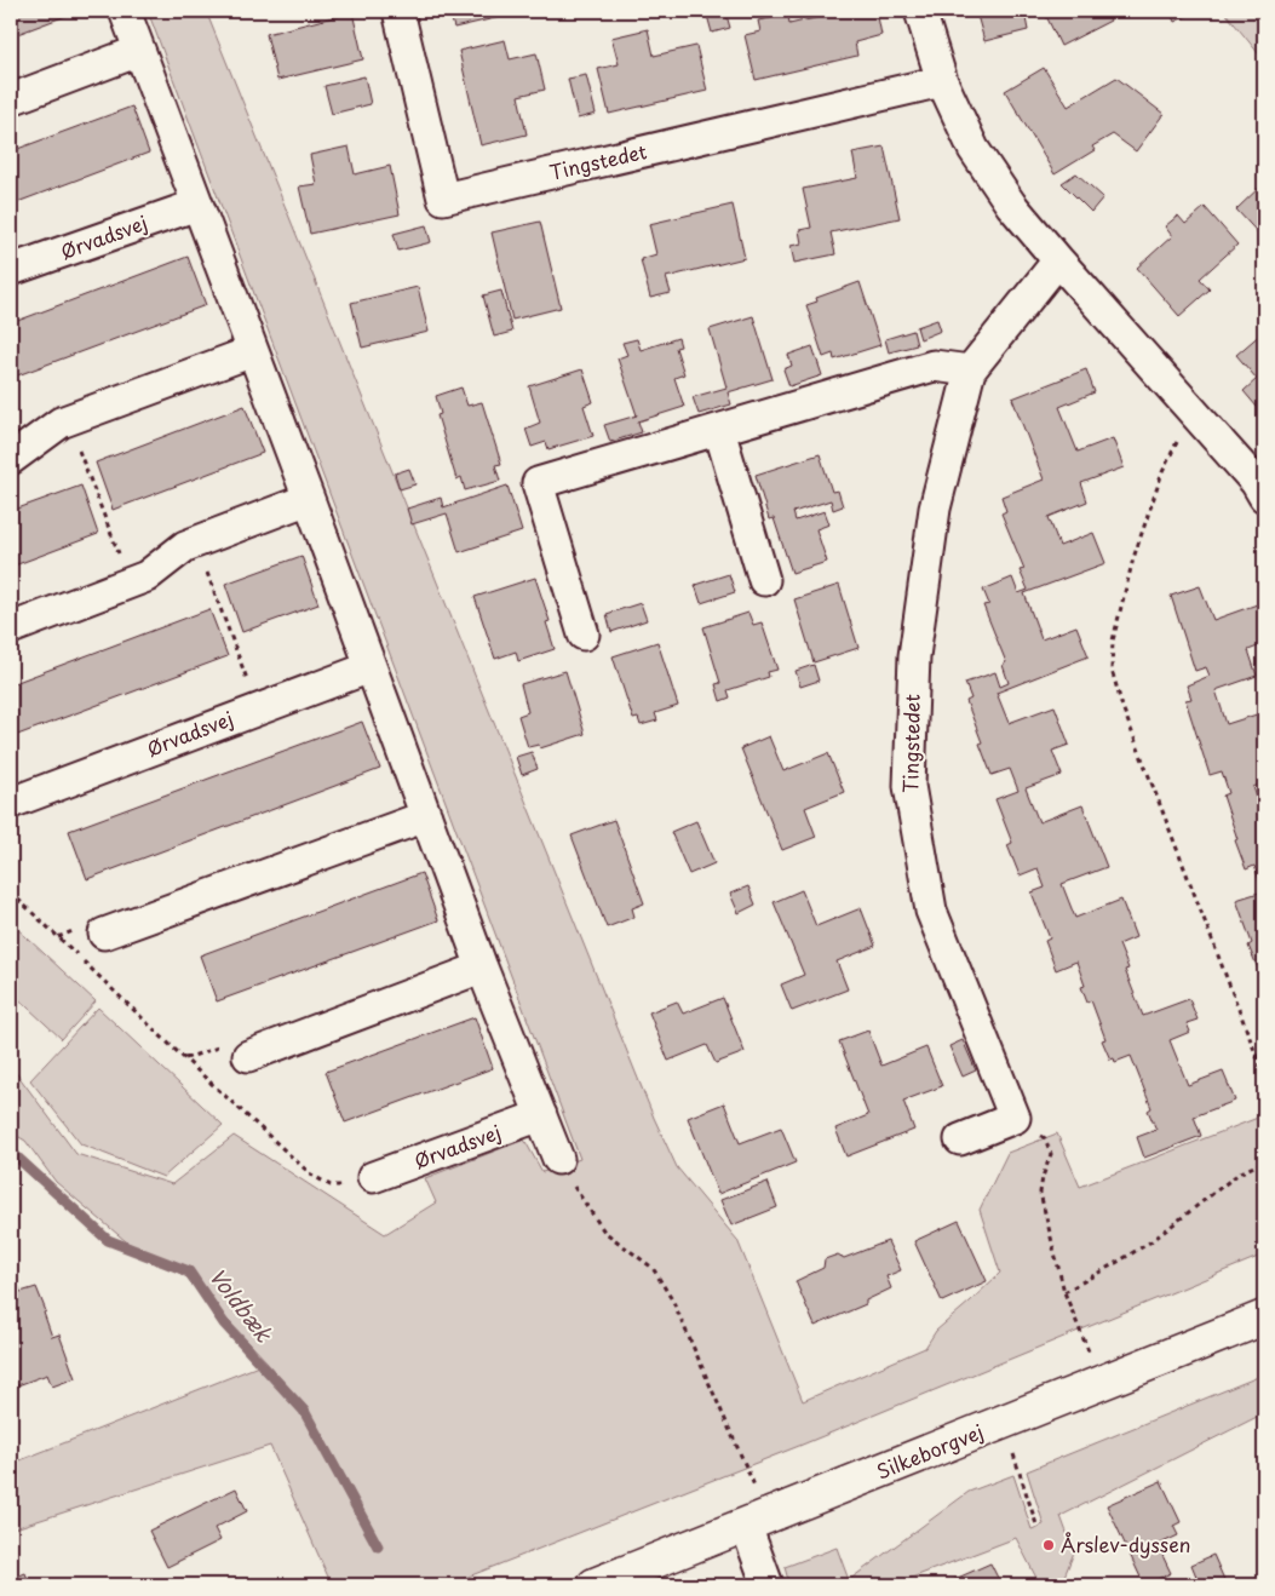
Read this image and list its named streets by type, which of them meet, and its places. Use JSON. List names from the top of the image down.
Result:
{
  "streets": {
    "main road": ["Silkeborgvej"],
    "street": ["Tingstedet", "Ørvadsvej"]
  },
  "water": ["Voldbæk"],
  "places": ["Årslev-dyssen"]
}
